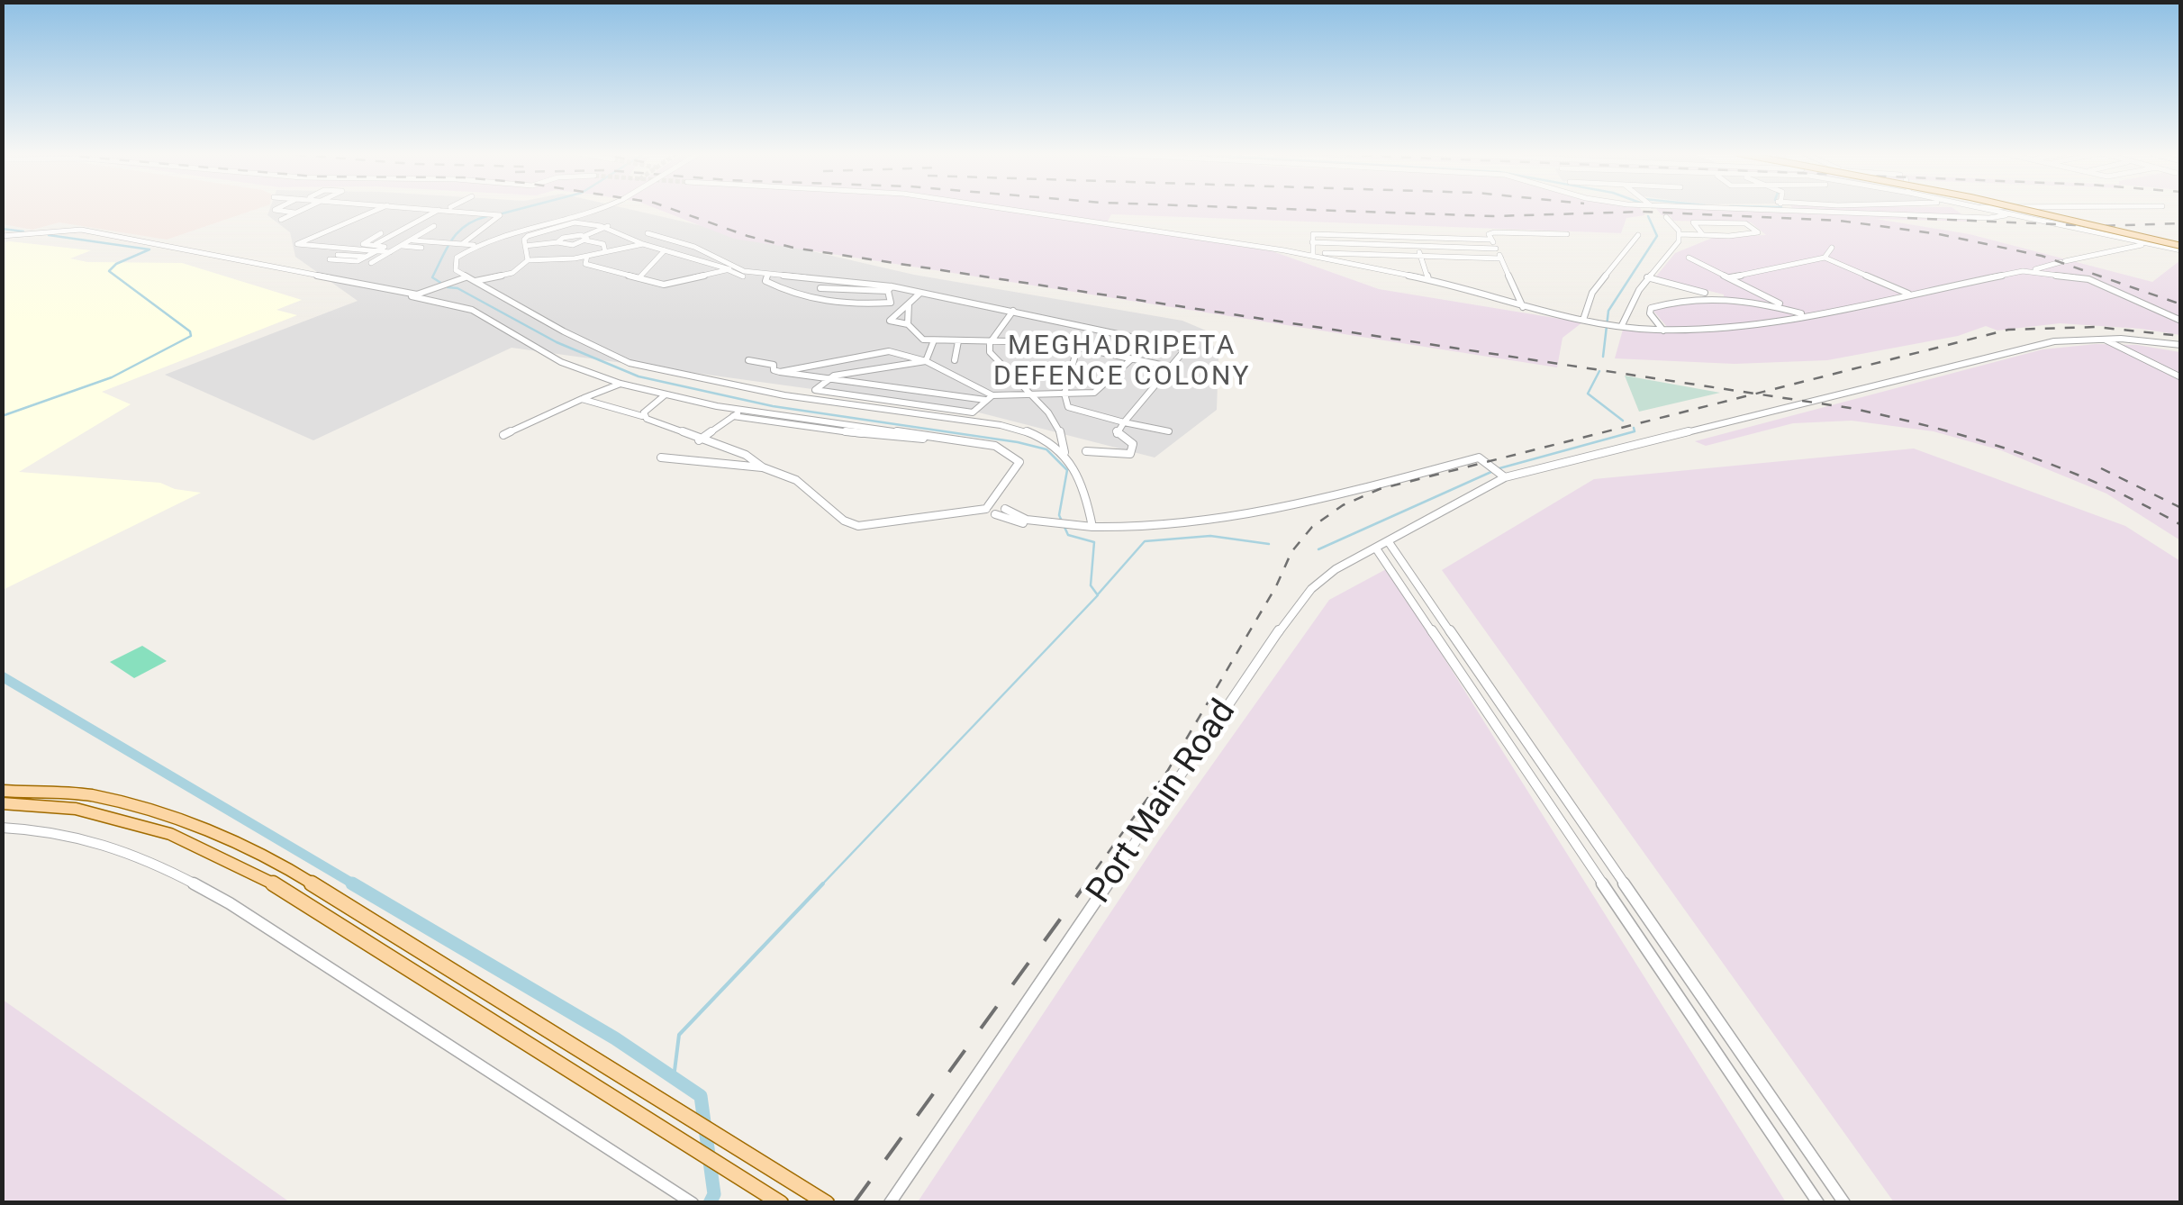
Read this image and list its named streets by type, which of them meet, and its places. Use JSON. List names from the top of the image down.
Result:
{
  "streets": {
    "street": ["Port Main Road"]
  },
  "districts": ["MEGHADRIPETA DEFENCE COLONY"]
}
